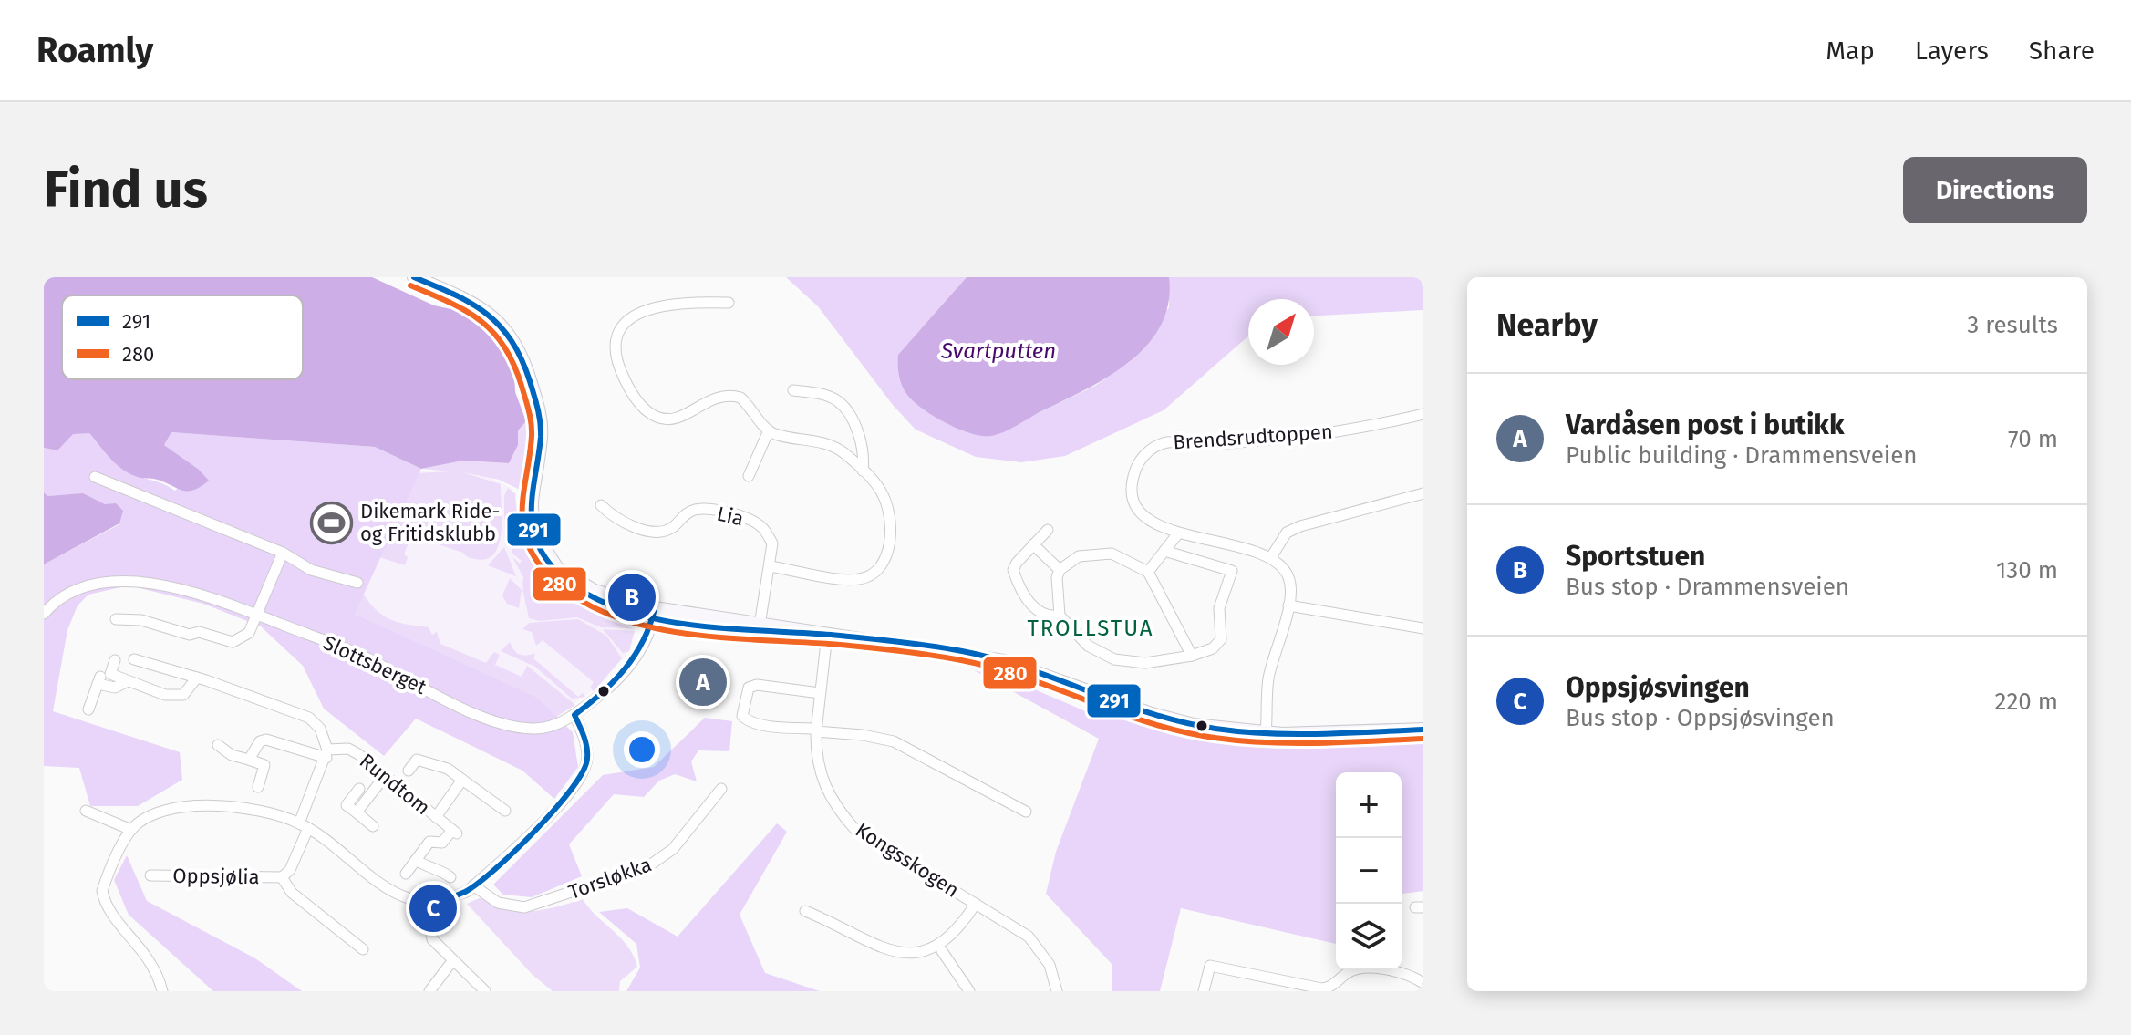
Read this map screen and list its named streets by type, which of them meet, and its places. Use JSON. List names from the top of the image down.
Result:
{
  "streets": {
    "street": [
      "Brendsrudtoppen",
      "Lia",
      "Slottsberget",
      "Rundtom",
      "Kongsskogen",
      "Oppsjølia",
      "Torsløkka"
    ]
  },
  "districts": ["TROLLSTUA"],
  "water": ["Svartputten"],
  "places": {
    "sports": ["Dikemark Ride- og Fritidsklubb"]
  },
  "lines": ["transit line 291", "transit line 280"],
  "legend": ["291", "280"],
  "north": "top right",
  "page": {
    "header": "Roamly",
    "nav": ["Map", "Layers", "Share"],
    "buttons": "Directions",
    "title": "Find us",
    "heading": ["Nearby", "3 results"],
    "list": [
      {
        "mark": "A",
        "name": "Vardåsen post i butikk",
        "note": "Public building · Drammensveien",
        "value": "70 m"
      },
      {
        "mark": "B",
        "name": "Sportstuen",
        "note": "Bus stop · Drammensveien",
        "value": "130 m"
      },
      {
        "mark": "C",
        "name": "Oppsjøsvingen",
        "note": "Bus stop · Oppsjøsvingen",
        "value": "220 m"
      }
    ],
    "pins": ["B", "A", "C"],
    "map_buttons": ["+", "−"]
  }
}
